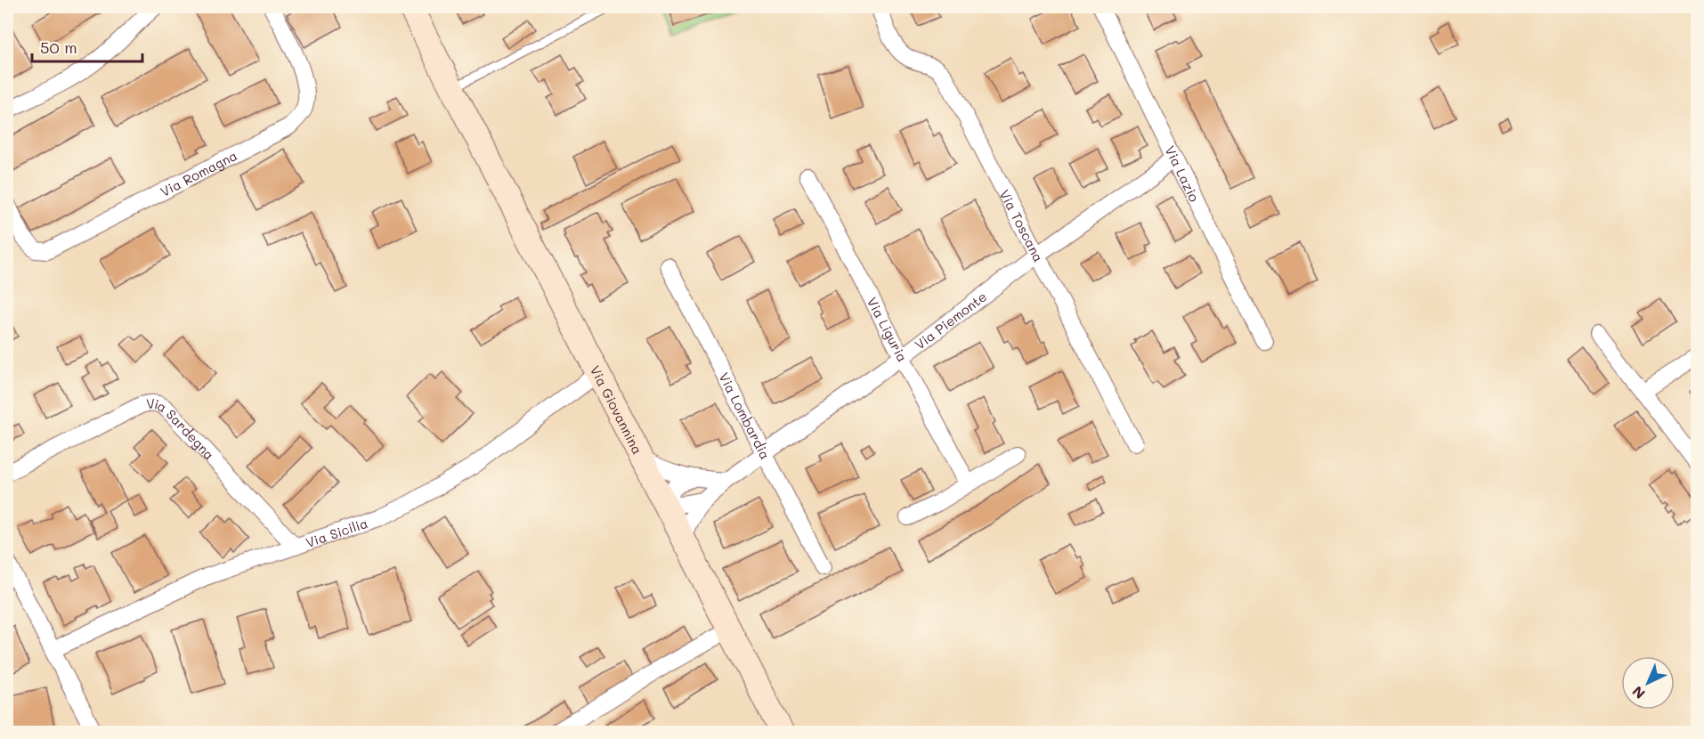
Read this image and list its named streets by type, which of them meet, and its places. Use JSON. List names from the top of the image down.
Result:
{
  "streets": {
    "street": [
      "Via Romagna",
      "Via Lazio",
      "Via Toscana",
      "Via Piemonte",
      "Via Liguria",
      "Via Giovannina",
      "Via Lombardia",
      "Via Sardegna",
      "Via Sicilia"
    ]
  },
  "crossings": [
    ["Via Lazio", "Via Piemonte"],
    ["Via Toscana", "Via Piemonte"],
    ["Via Piemonte", "Via Liguria"],
    ["Via Piemonte", "Via Giovannina"],
    ["Via Piemonte", "Via Lombardia"],
    ["Via Giovannina", "Via Sicilia"],
    ["Via Sardegna", "Via Sicilia"]
  ],
  "scale_bar": "50 m",
  "north": "bottom left"
}
